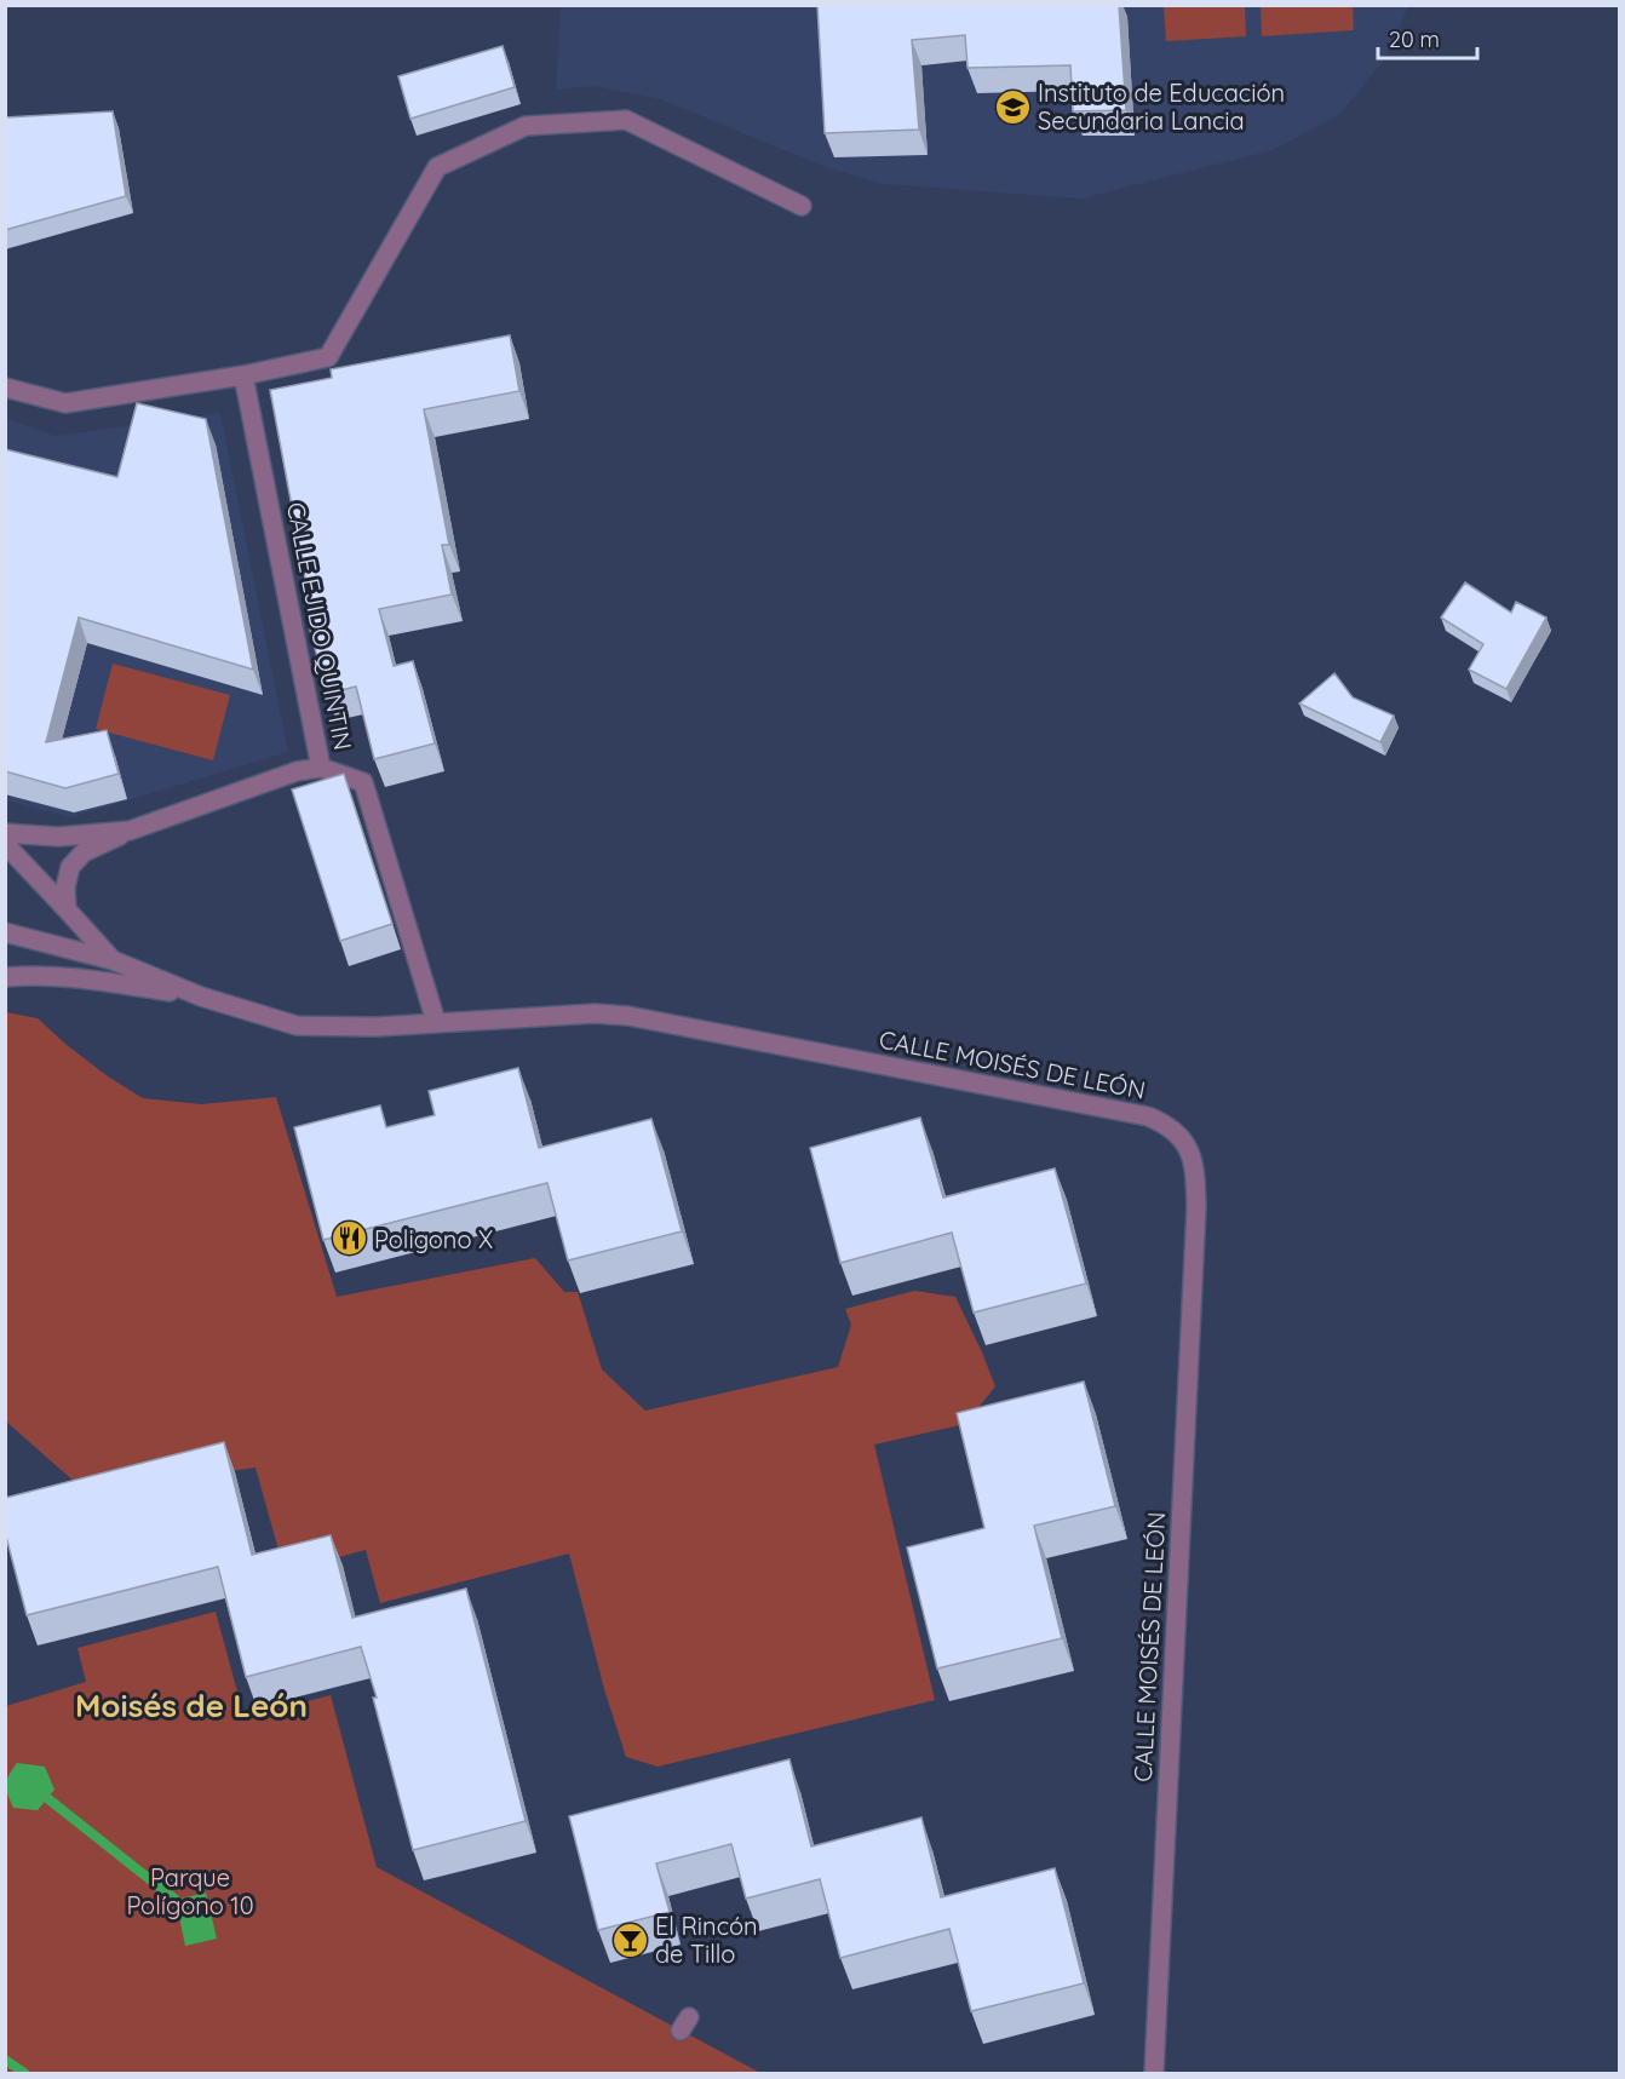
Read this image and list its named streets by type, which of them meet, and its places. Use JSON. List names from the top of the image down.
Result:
{
  "streets": {
    "street": ["CALLE EJIDO QUINTIN", "CALLE MOISÉS DE LEÓN"]
  },
  "crossings": [
    ["CALLE EJIDO QUINTIN", "CALLE MOISÉS DE LEÓN"]
  ],
  "districts": ["Moisés de León"],
  "parks": ["Parque Polígono 10"],
  "places": {
    "school or university": ["Instituto de Educación Secundaria Lancia"],
    "restaurant": ["Poligono X"],
    "bar": ["El Rincón de Tillo"]
  },
  "scale_bar": "20 m"
}
